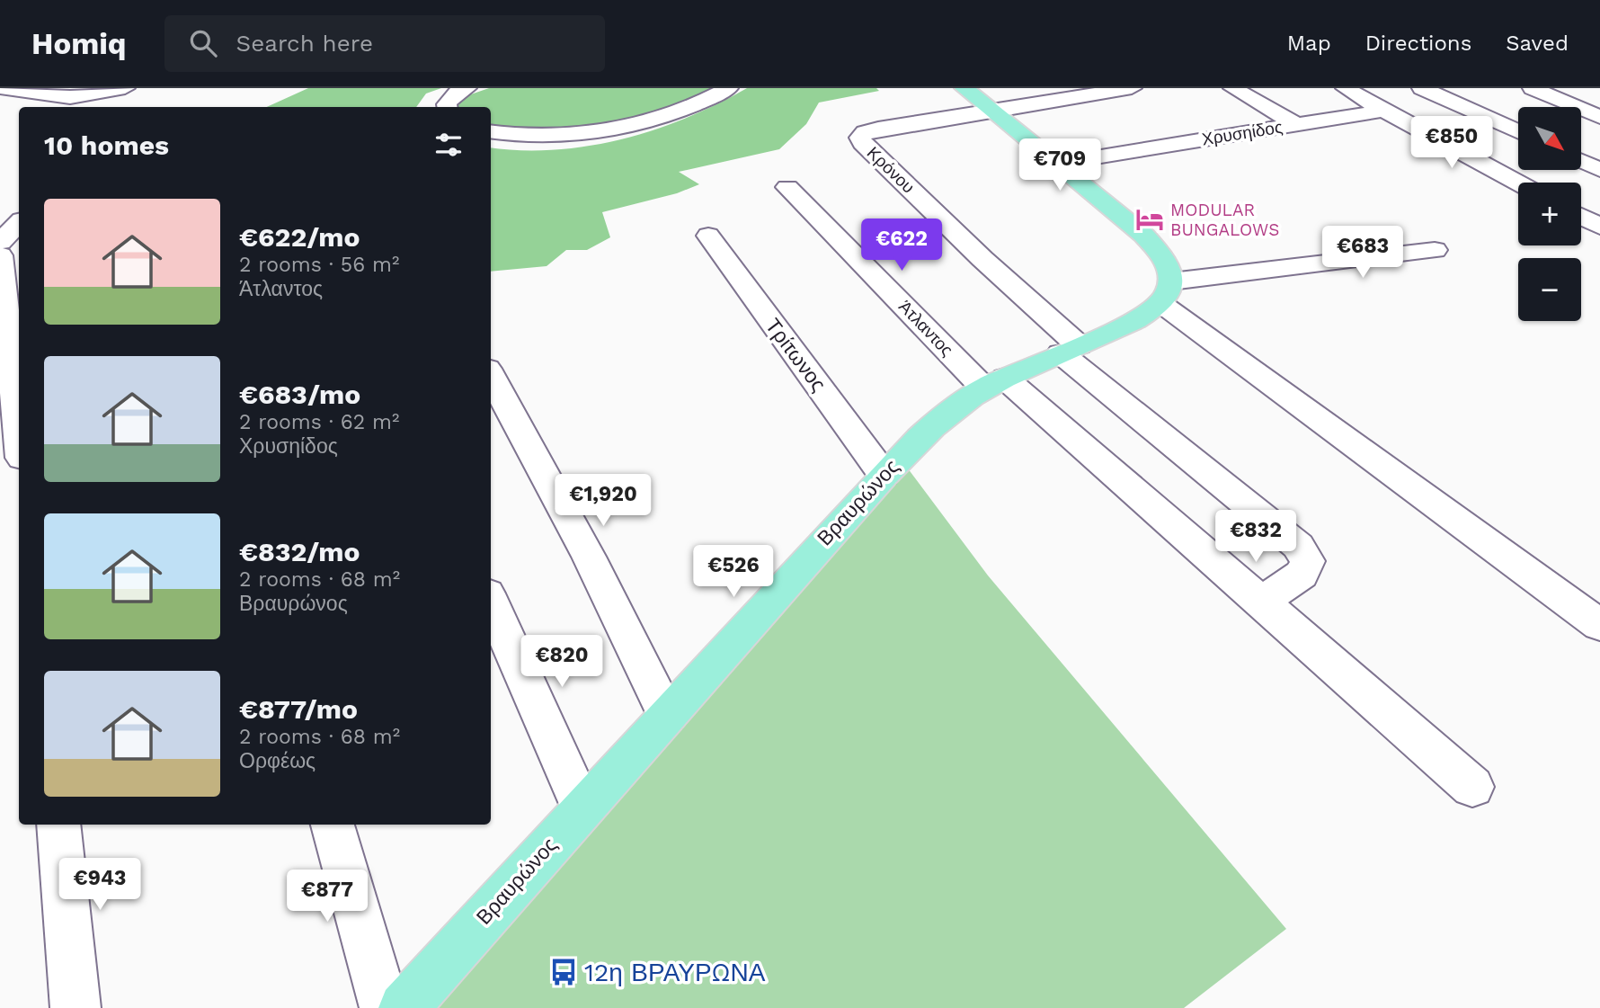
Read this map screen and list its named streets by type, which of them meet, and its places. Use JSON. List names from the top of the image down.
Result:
{
  "streets": {
    "main road": ["Βραυρώνος"],
    "street": [
      "Χρυσηίδος",
      "Κρόνου",
      "Άτλαντος",
      "Τρίτωνος"
    ]
  },
  "crossings": [
    ["Κρόνου", "Βραυρώνος"],
    ["Άτλαντος", "Βραυρώνος"],
    ["Τρίτωνος", "Βραυρώνος"]
  ],
  "places": {
    "hotel": ["MODULAR BUNGALOWS"],
    "bus stop": ["12η ΒΡΑΥΡΩΝΑ"]
  },
  "north": "bottom right",
  "page": {
    "header": "Homiq",
    "search": "Search here",
    "nav": ["Map", "Directions", "Saved"],
    "map_buttons": ["+", "−"],
    "heading": "10 homes",
    "price": [
      "€850",
      "€709",
      "€622",
      "€683",
      "€1,920",
      "€832",
      "€526",
      "€820",
      "€943",
      "€877"
    ],
    "list": [
      {
        "name": "€622/mo",
        "note": "2 rooms · 56 m² · Άτλαντος"
      },
      {
        "name": "€683/mo",
        "note": "2 rooms · 62 m² · Χρυσηίδος"
      },
      {
        "name": "€832/mo",
        "note": "2 rooms · 68 m² · Βραυρώνος"
      },
      {
        "name": "€877/mo",
        "note": "2 rooms · 68 m² · Ορφέως"
      }
    ]
  }
}
